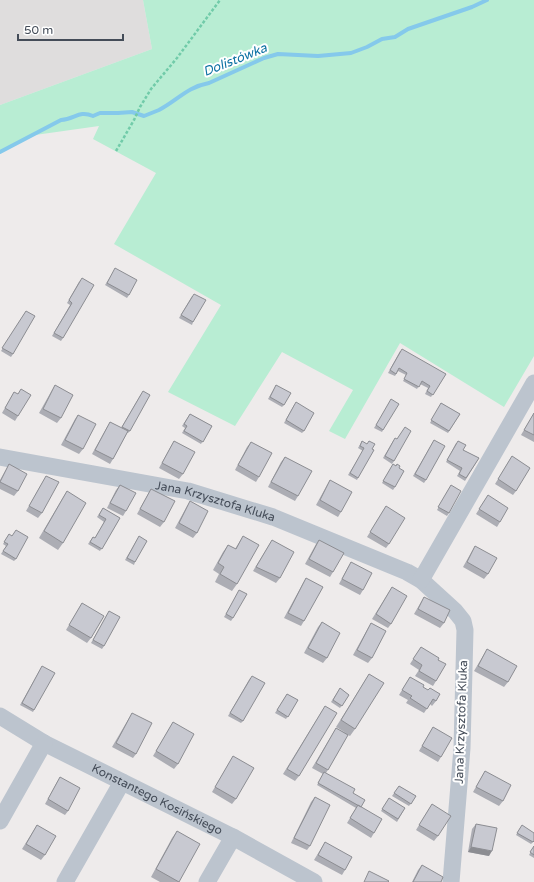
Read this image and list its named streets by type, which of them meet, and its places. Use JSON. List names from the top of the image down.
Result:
{
  "streets": {
    "street": ["Jana Krzysztofa Kluka", "Konstantego Kosińskiego"]
  },
  "water": ["Dolistówka"],
  "scale_bar": "50 m"
}
